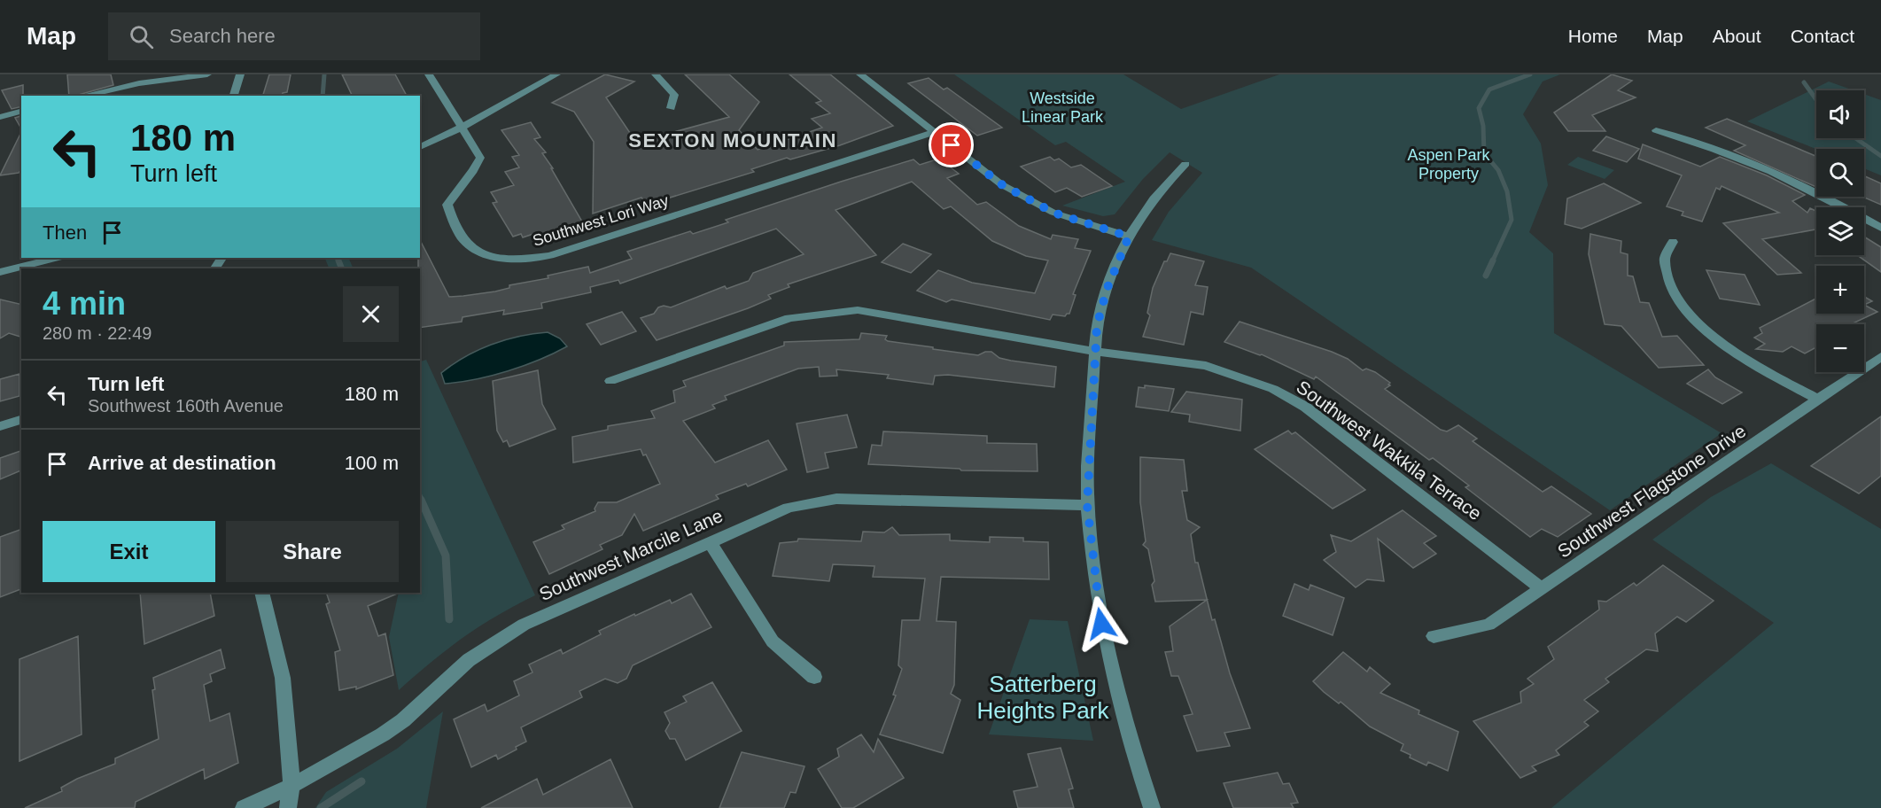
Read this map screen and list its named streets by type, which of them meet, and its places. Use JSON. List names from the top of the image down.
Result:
{
  "streets": {
    "street": [
      "Southwest Lori Way",
      "Southwest Wakkila Terrace",
      "Southwest Flagstone Drive",
      "Southwest Marcile Lane"
    ]
  },
  "crossings": [
    ["Southwest Wakkila Terrace", "Southwest Flagstone Drive"]
  ],
  "districts": ["SEXTON MOUNTAIN"],
  "parks": ["Westside Linear Park", "Aspen Park Property", "Satterberg Heights Park"],
  "page": {
    "header": "Map",
    "search": "Search here",
    "nav": [
      "Home",
      "Map",
      "About",
      "Contact"
    ],
    "map_buttons": ["+", "−"],
    "turn": ["180 m", "Turn left"],
    "then": "Then",
    "heading": ["4 min", "280 m · 22:49"],
    "list": [
      {
        "name": "Turn left",
        "note": "Southwest 160th Avenue",
        "value": "180 m"
      },
      {
        "name": "Arrive at destination",
        "value": "100 m"
      }
    ],
    "buttons": ["Exit", "Share"]
  }
}
